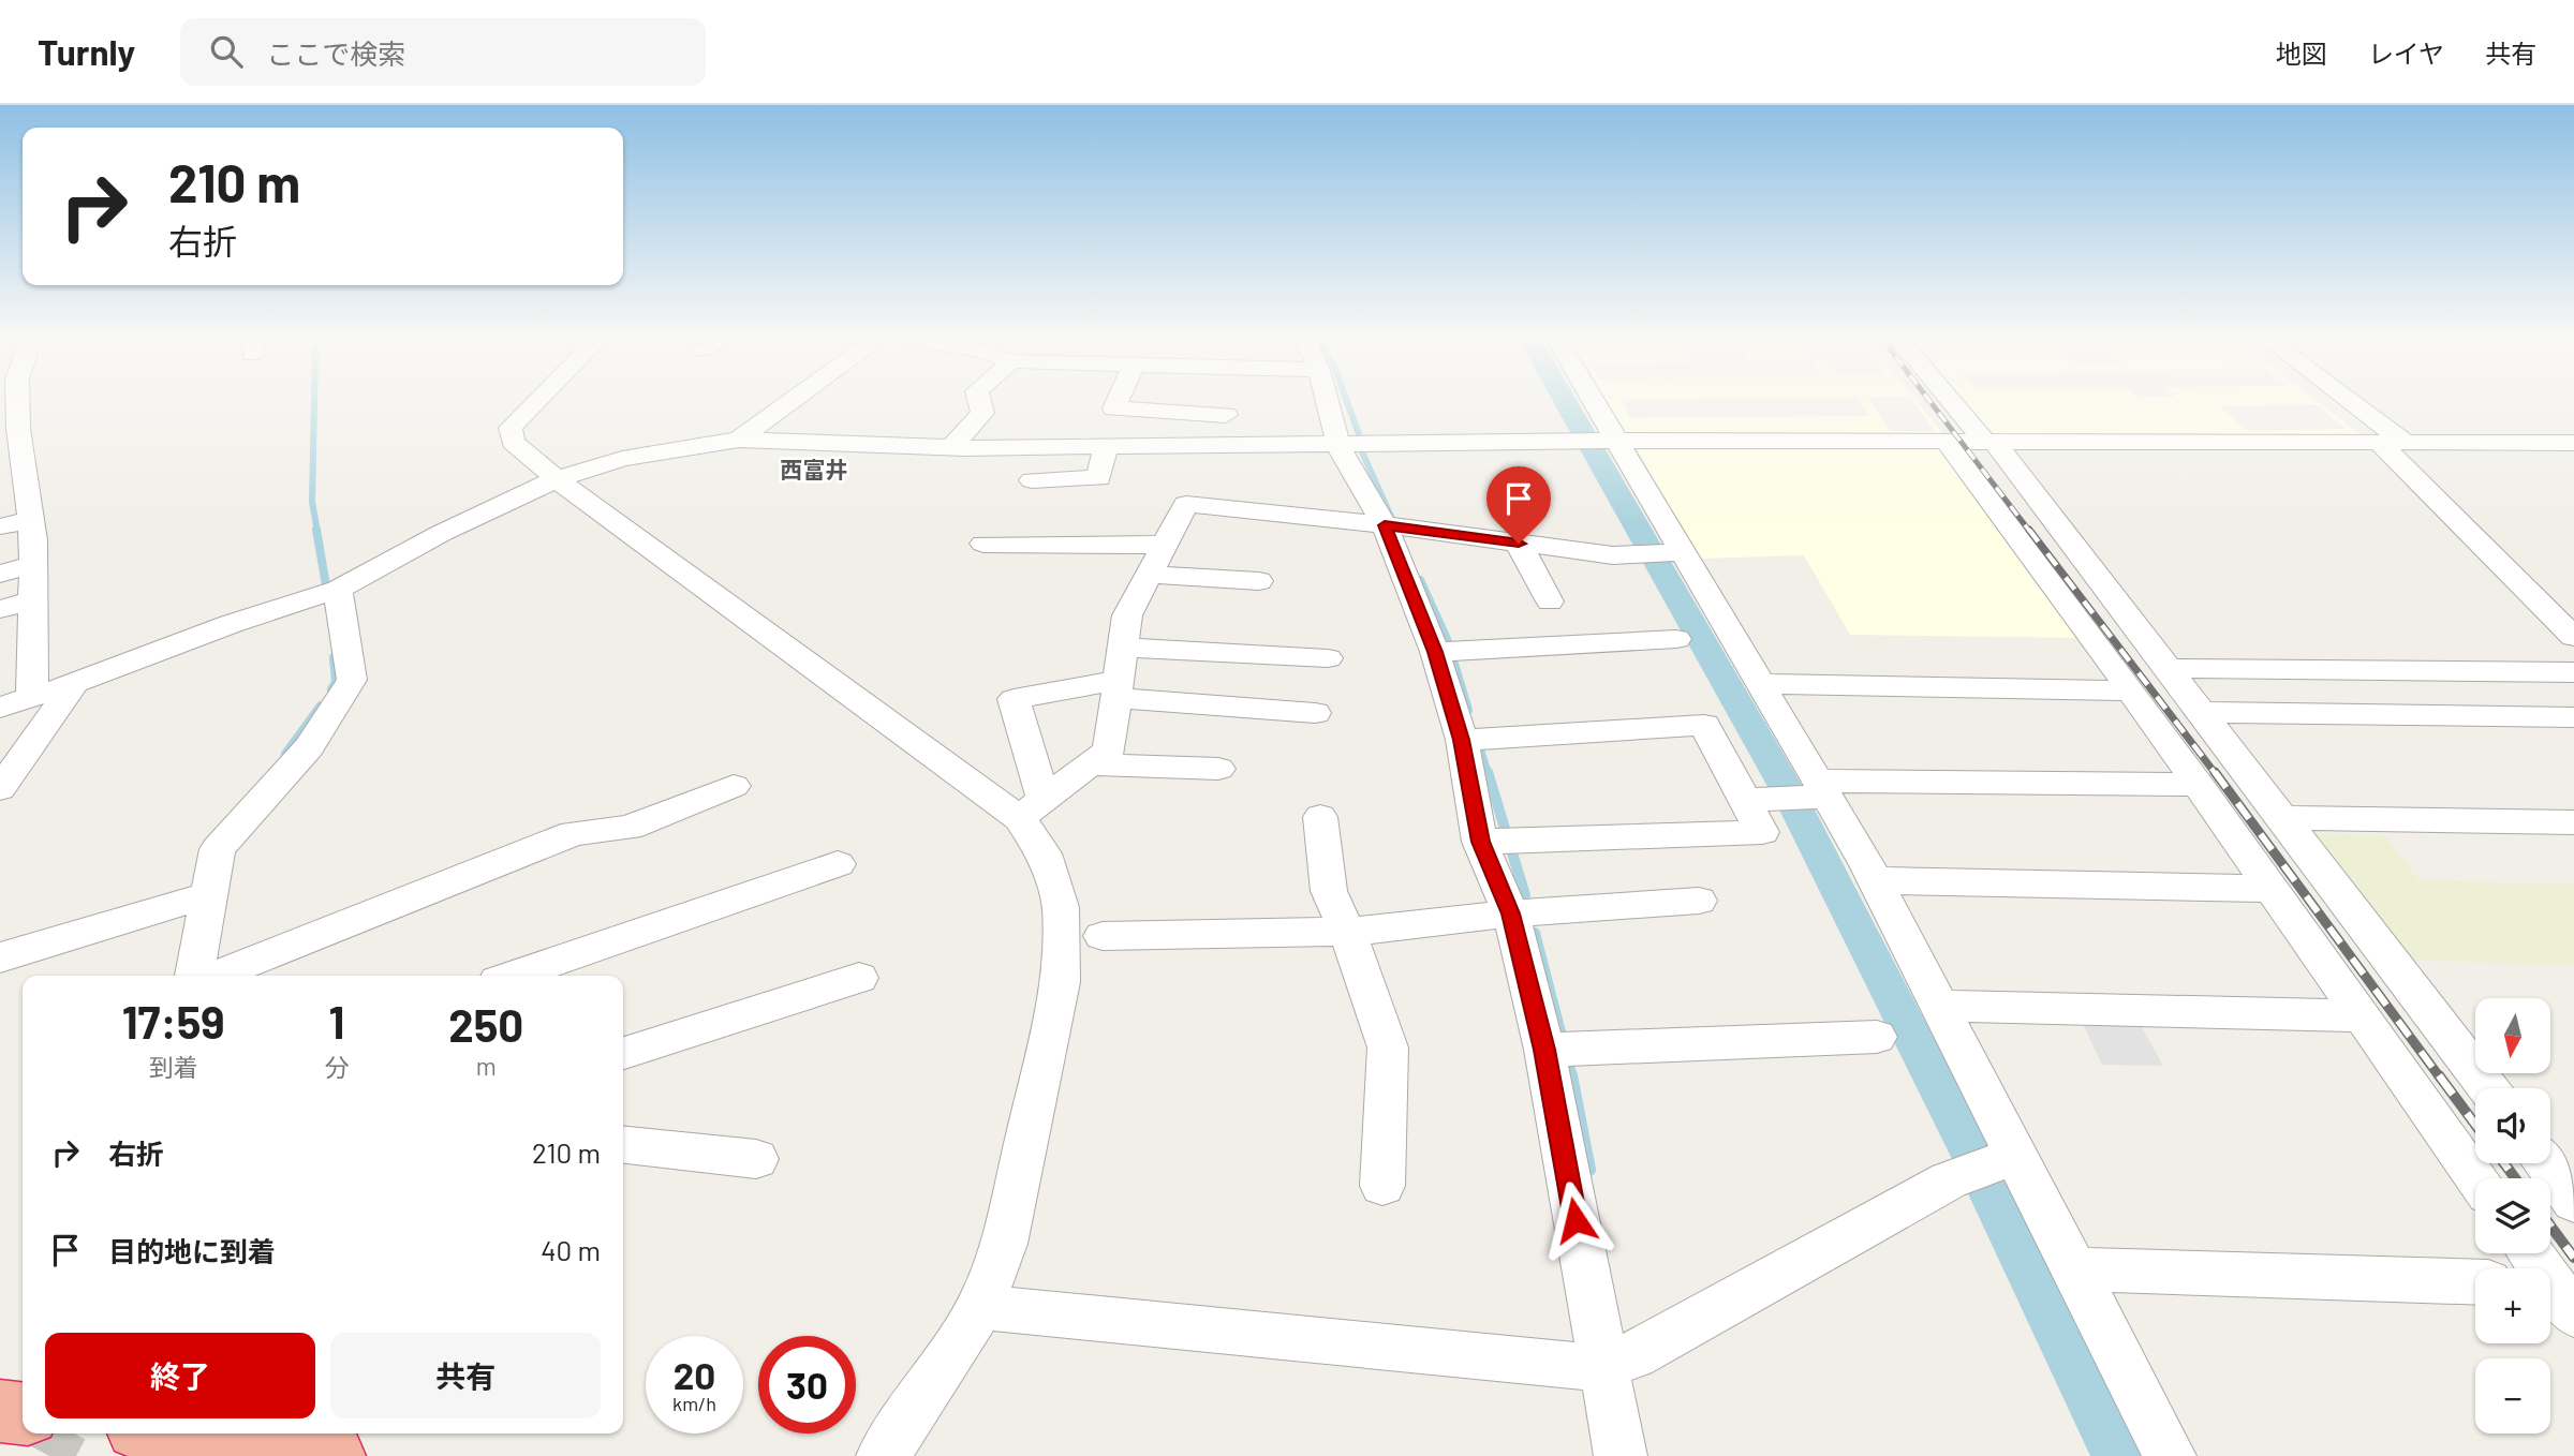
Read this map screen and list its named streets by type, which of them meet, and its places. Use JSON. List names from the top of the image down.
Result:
{
  "districts": ["西富井"],
  "north": "bottom",
  "page": {
    "header": "Turnly",
    "search": "ここで検索",
    "nav": ["地図", "レイヤ", "共有"],
    "turn": ["210 m", "右折"],
    "eta": [
      "17:59",
      "到着",
      "1",
      "分",
      "250",
      "m"
    ],
    "map_buttons": ["+", "−"],
    "list": [
      {
        "name": "右折",
        "value": "210 m"
      },
      {
        "name": "目的地に到着",
        "value": "40 m"
      }
    ],
    "buttons": ["終了", "共有"],
    "speed": "20 km/h",
    "limit": "30"
  }
}
